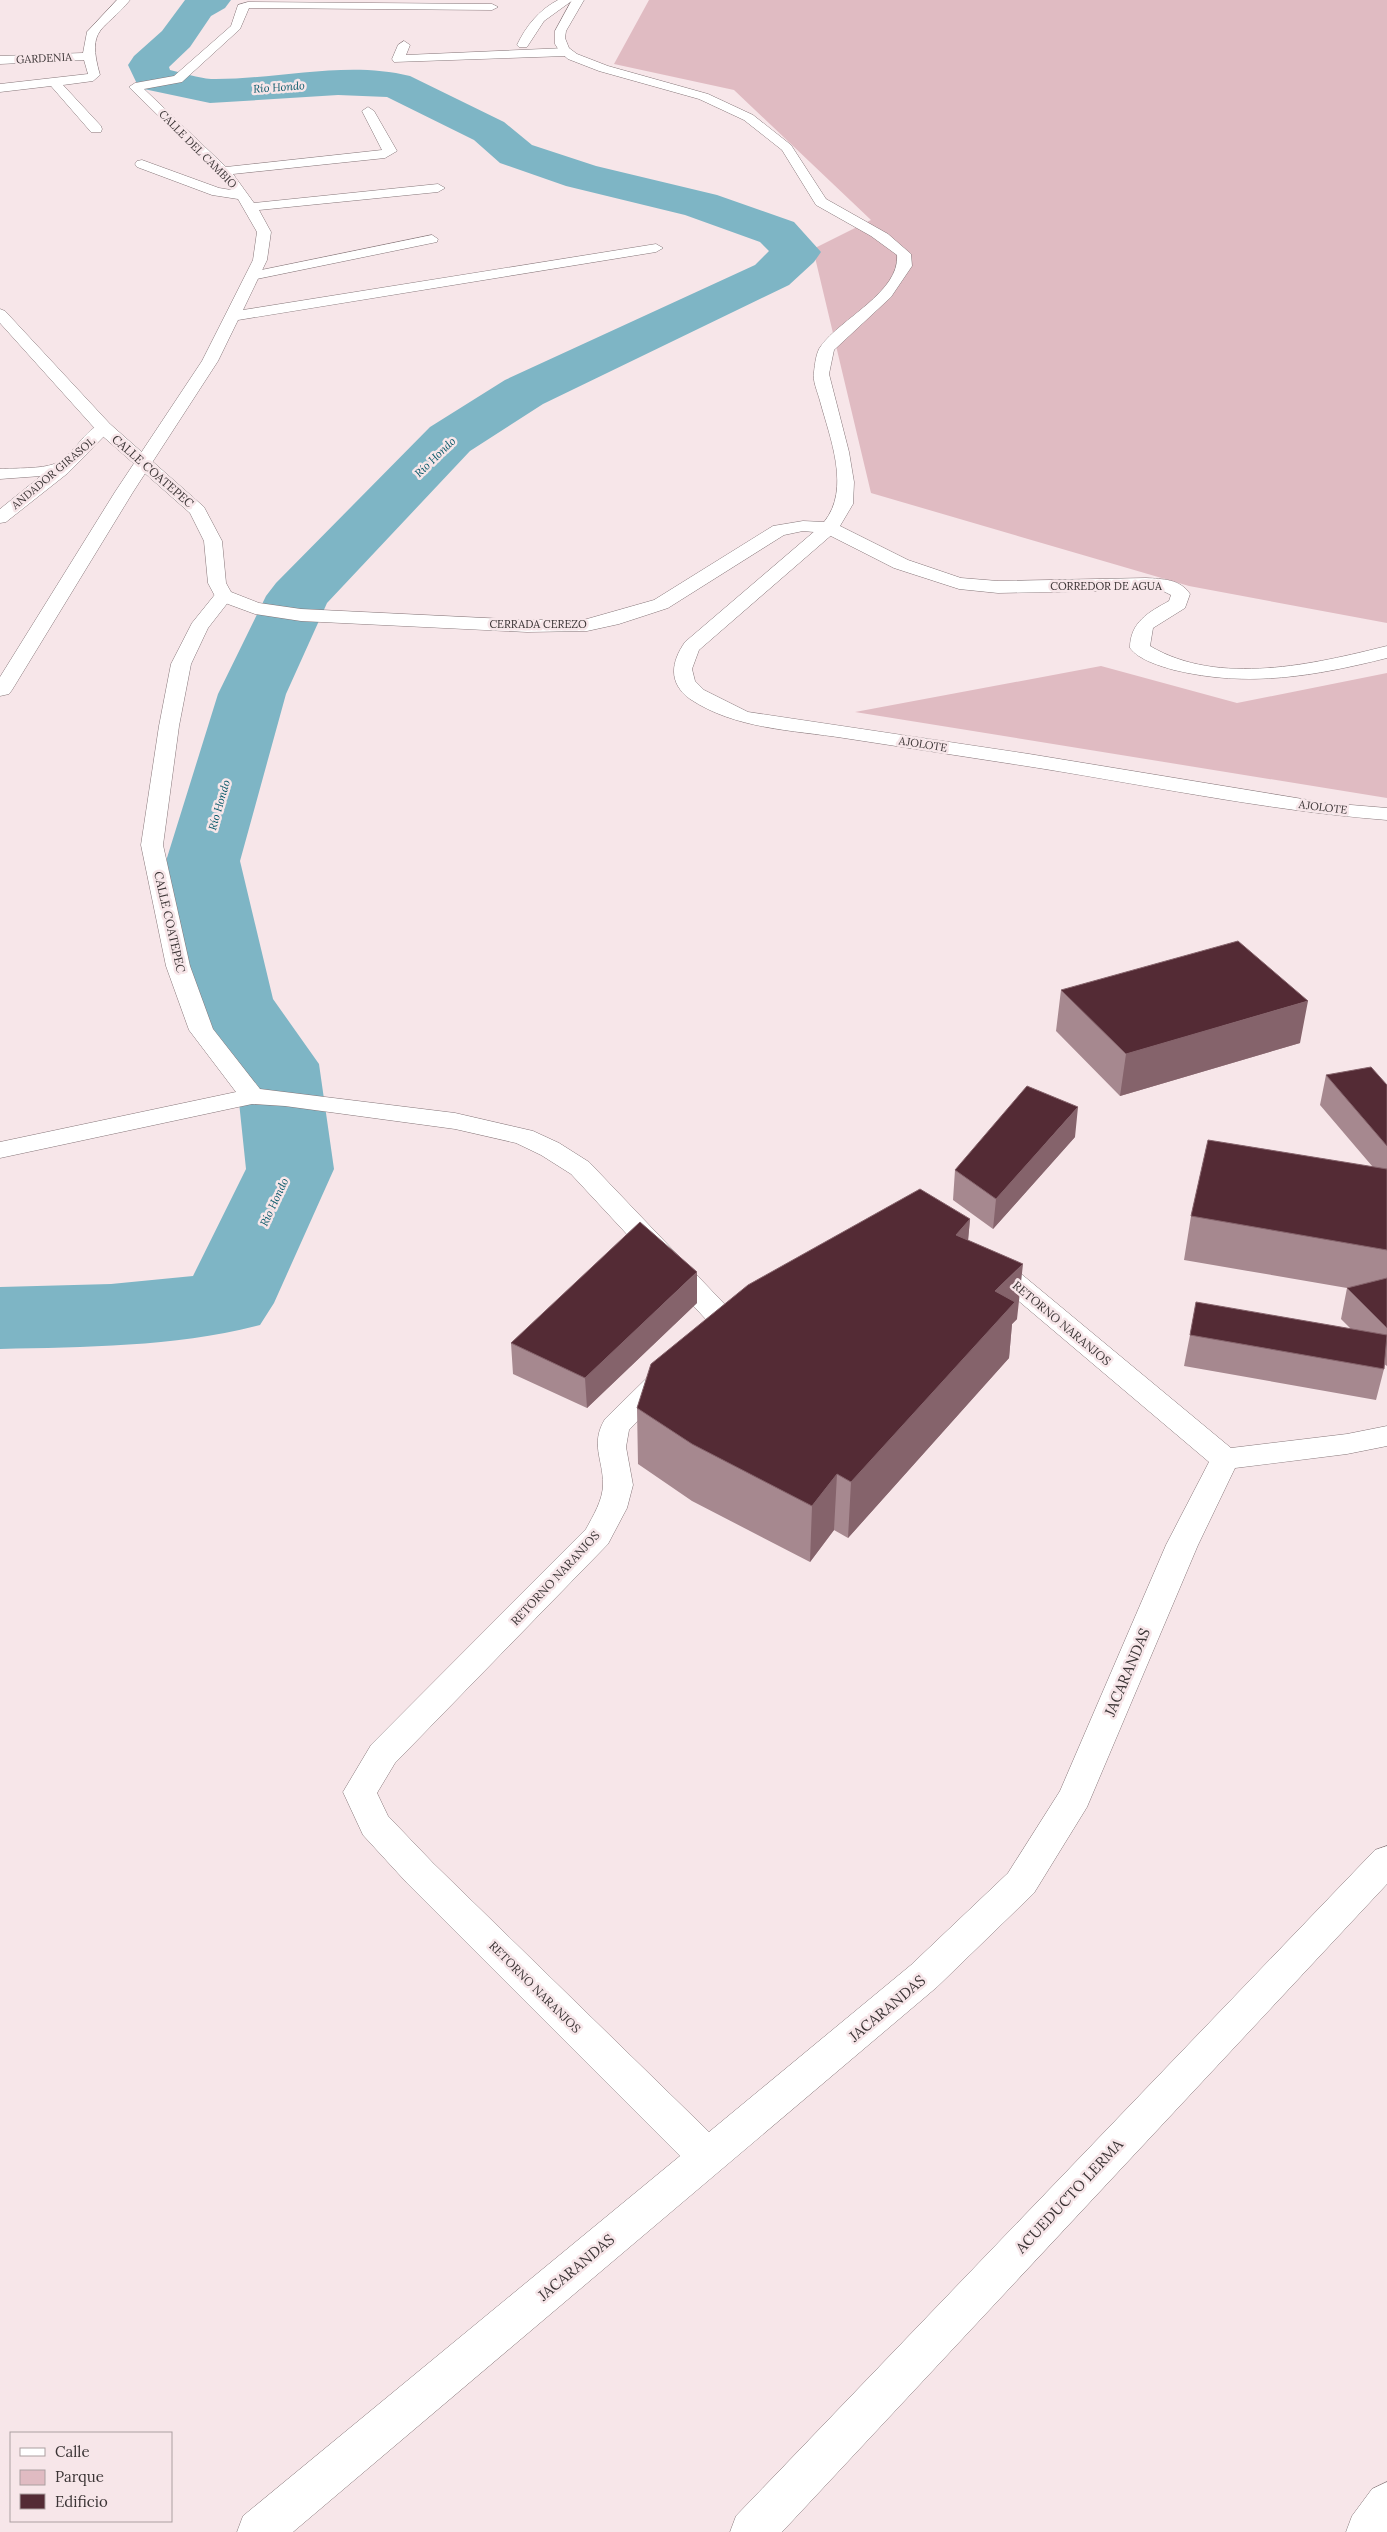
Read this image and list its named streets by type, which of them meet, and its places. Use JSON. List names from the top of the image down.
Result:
{
  "streets": {
    "street": [
      "GARDENIA",
      "CALLE DEL CAMBIO",
      "CALLE COATEPEC",
      "ANDADOR GIRASOL",
      "CORREDOR DE AGUA",
      "CERRADA CEREZO",
      "AJOLOTE",
      "RETORNO NARANJOS",
      "JACARANDAS",
      "ACUEDUCTO LERMA"
    ]
  },
  "crossings": [
    ["CALLE DEL CAMBIO", "CALLE COATEPEC"],
    ["CALLE COATEPEC", "ANDADOR GIRASOL"],
    ["CALLE COATEPEC", "CERRADA CEREZO"],
    ["CALLE COATEPEC", "RETORNO NARANJOS"],
    ["CORREDOR DE AGUA", "CERRADA CEREZO"],
    ["CORREDOR DE AGUA", "AJOLOTE"],
    ["CERRADA CEREZO", "AJOLOTE"],
    ["RETORNO NARANJOS", "JACARANDAS"]
  ],
  "water": ["Río Hondo"],
  "legend": ["Calle", "Parque", "Edificio"]
}
